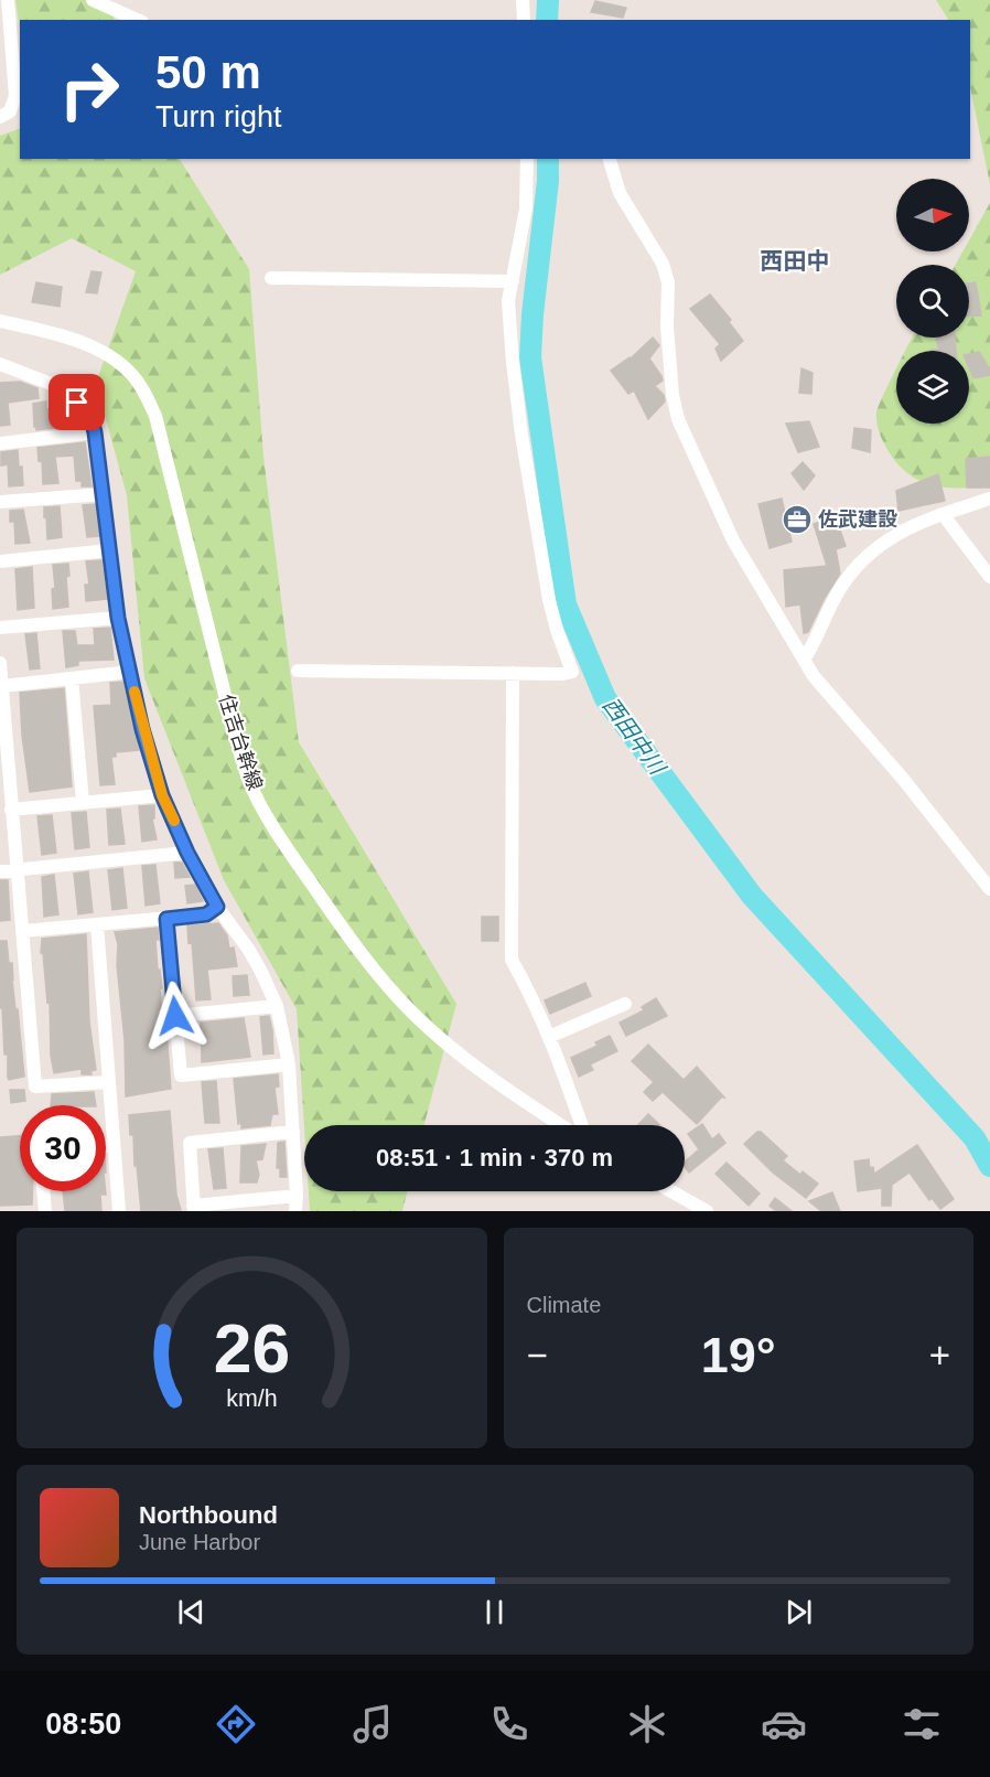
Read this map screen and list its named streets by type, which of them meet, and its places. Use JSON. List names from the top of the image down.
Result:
{
  "streets": {
    "street": ["住吉台幹線"]
  },
  "districts": ["西田中"],
  "water": ["西田中川"],
  "places": {
    "office": ["佐武建設"]
  },
  "north": "right",
  "page": {
    "turn": ["50 m", "Turn right"],
    "limit": "30",
    "trip": "08:51 · 1 min · 370 m",
    "tile": "Climate",
    "heat": ["−", "19°", "+"],
    "song": ["Northbound", "June Harbor"],
    "tabs": "08:50",
    "gauge": ["26", "km/h"]
  }
}
